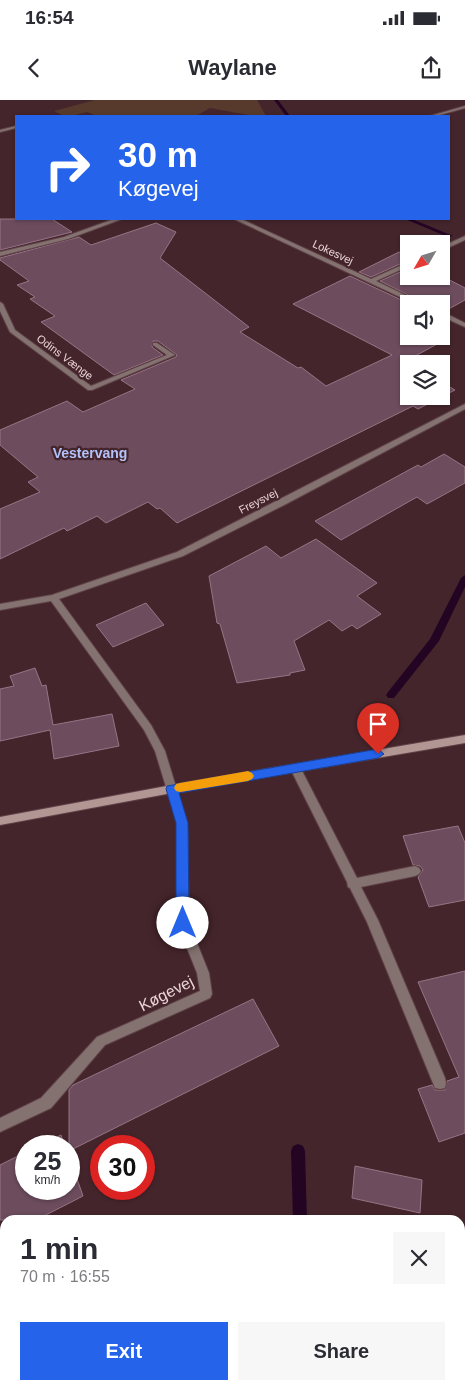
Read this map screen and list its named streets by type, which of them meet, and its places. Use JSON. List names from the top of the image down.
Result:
{
  "streets": {
    "street": [
      "Lokesvej",
      "Odins Vænge",
      "Freysvej",
      "Køgevej"
    ]
  },
  "districts": ["Vestervang"],
  "north": "bottom left",
  "page": {
    "status": "16:54",
    "header": "Waylane",
    "turn": ["30 m", "Køgevej"],
    "speed": "25 km/h",
    "limit": "30",
    "heading": ["1 min", "70 m · 16:55"],
    "buttons": ["Exit", "Share"]
  }
}
